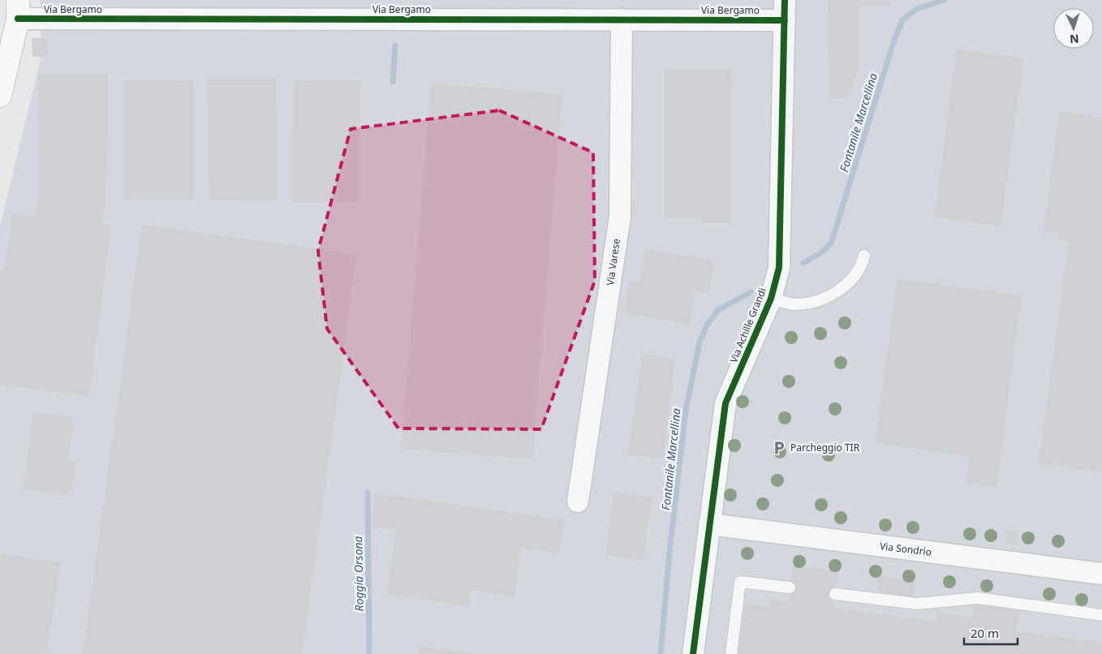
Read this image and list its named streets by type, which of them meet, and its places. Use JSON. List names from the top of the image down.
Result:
{
  "streets": {
    "street": [
      "Via Bergamo",
      "Via Varese",
      "Via Achille Grandi",
      "Via Sondrio"
    ]
  },
  "crossings": [
    ["Via Bergamo", "Via Varese"],
    ["Via Bergamo", "Via Achille Grandi"],
    ["Via Achille Grandi", "Via Sondrio"]
  ],
  "water": ["Fontanile Marcellina", "Roggia Orsona"],
  "places": {
    "parking": ["Parcheggio TIR"]
  },
  "scale_bar": "20 m",
  "north": "bottom"
}
